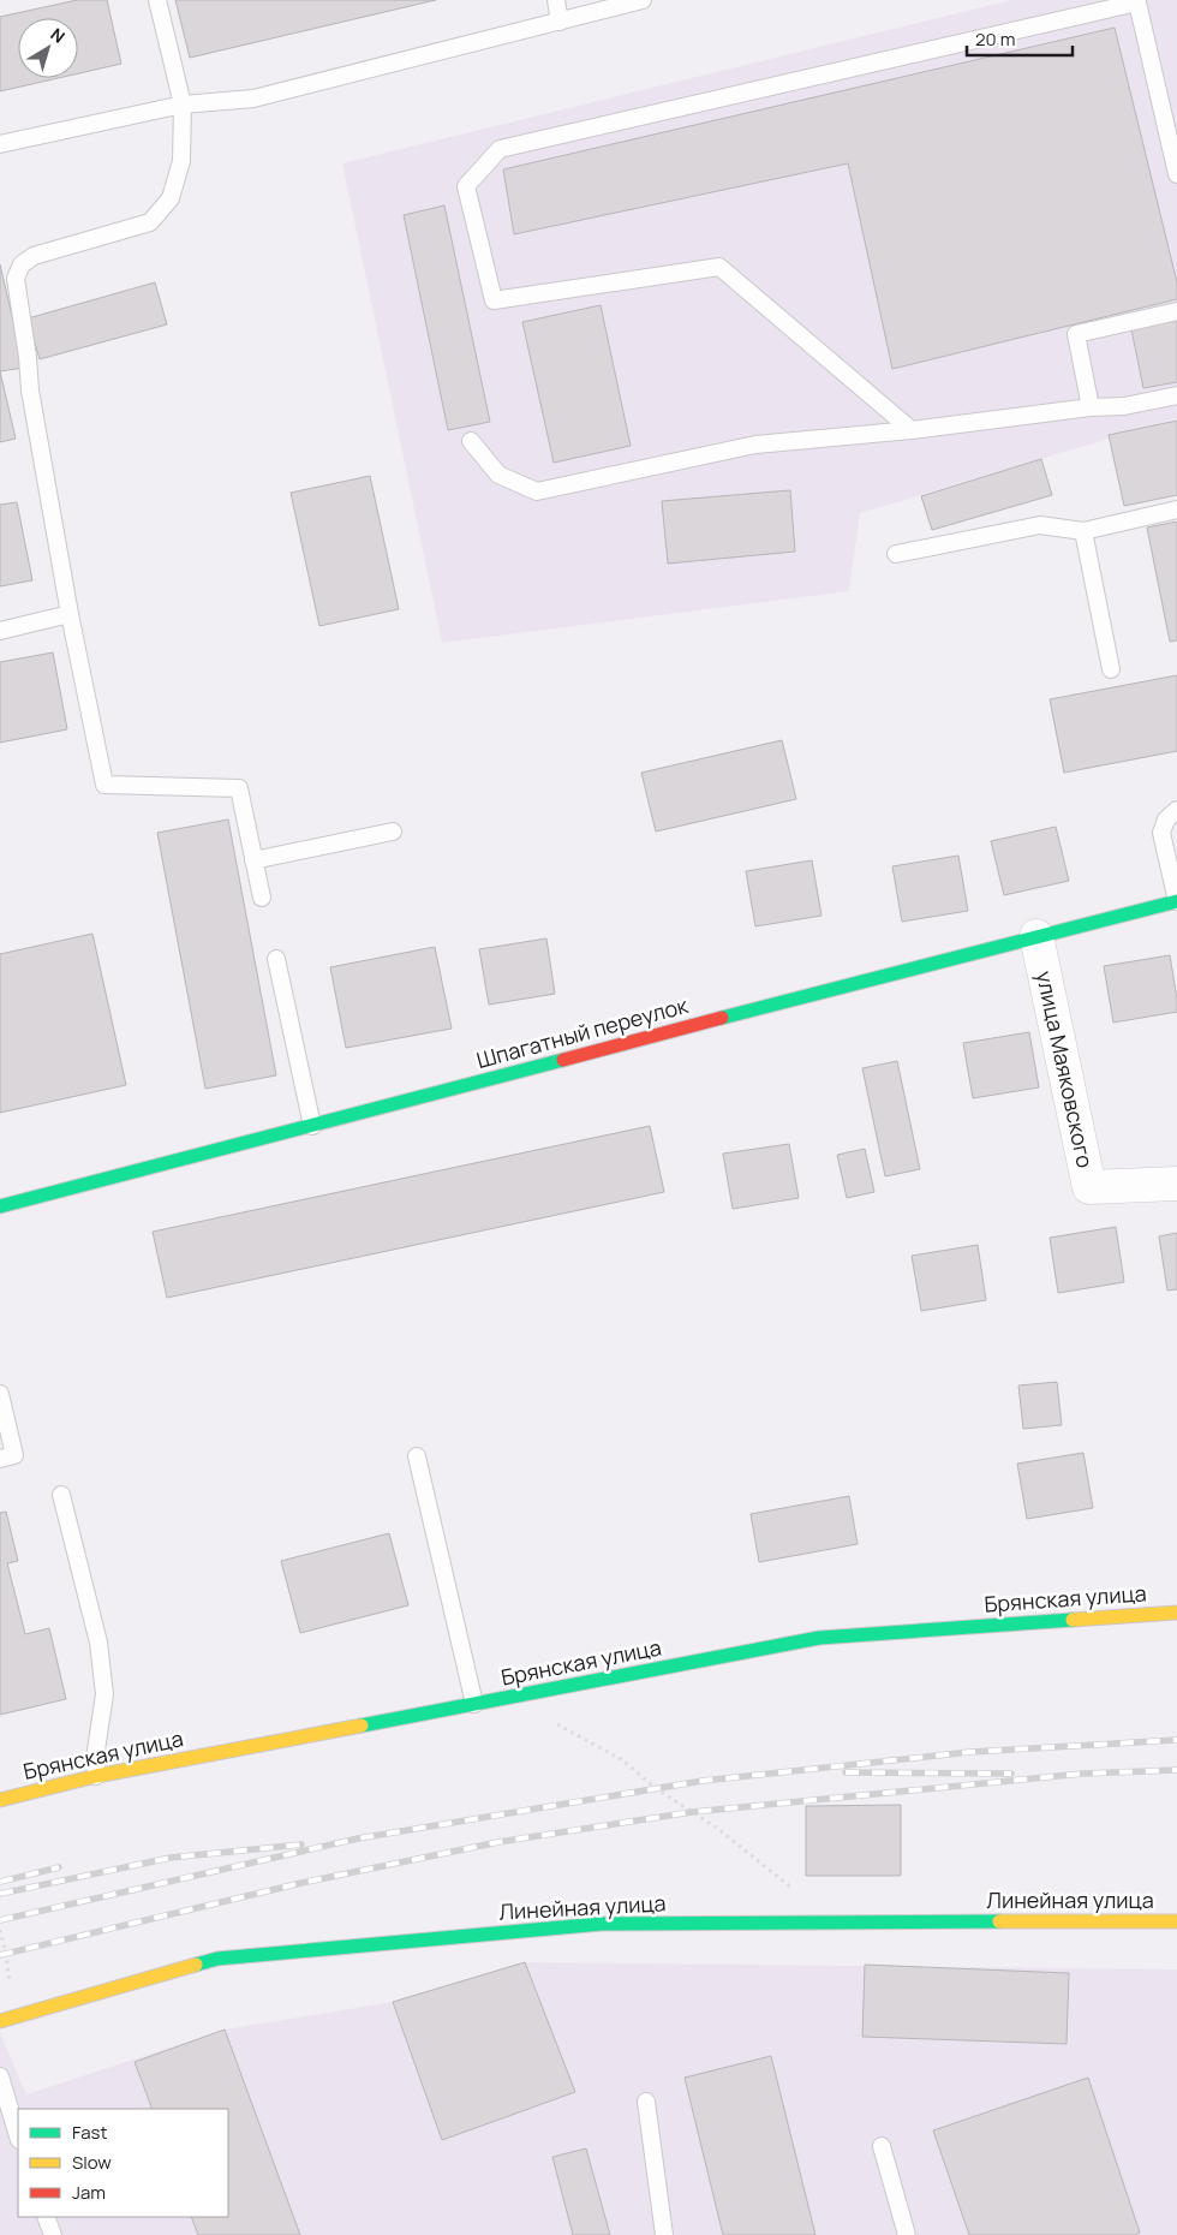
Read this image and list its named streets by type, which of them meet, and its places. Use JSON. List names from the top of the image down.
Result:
{
  "streets": {
    "street": [
      "Шпагатный переулок",
      "улица Маяковского",
      "Брянская улица",
      "Линейная улица"
    ]
  },
  "crossings": [
    ["Шпагатный переулок", "улица Маяковского"]
  ],
  "legend": ["Fast", "Slow", "Jam"],
  "scale_bar": "20 m",
  "north": "top right"
}
